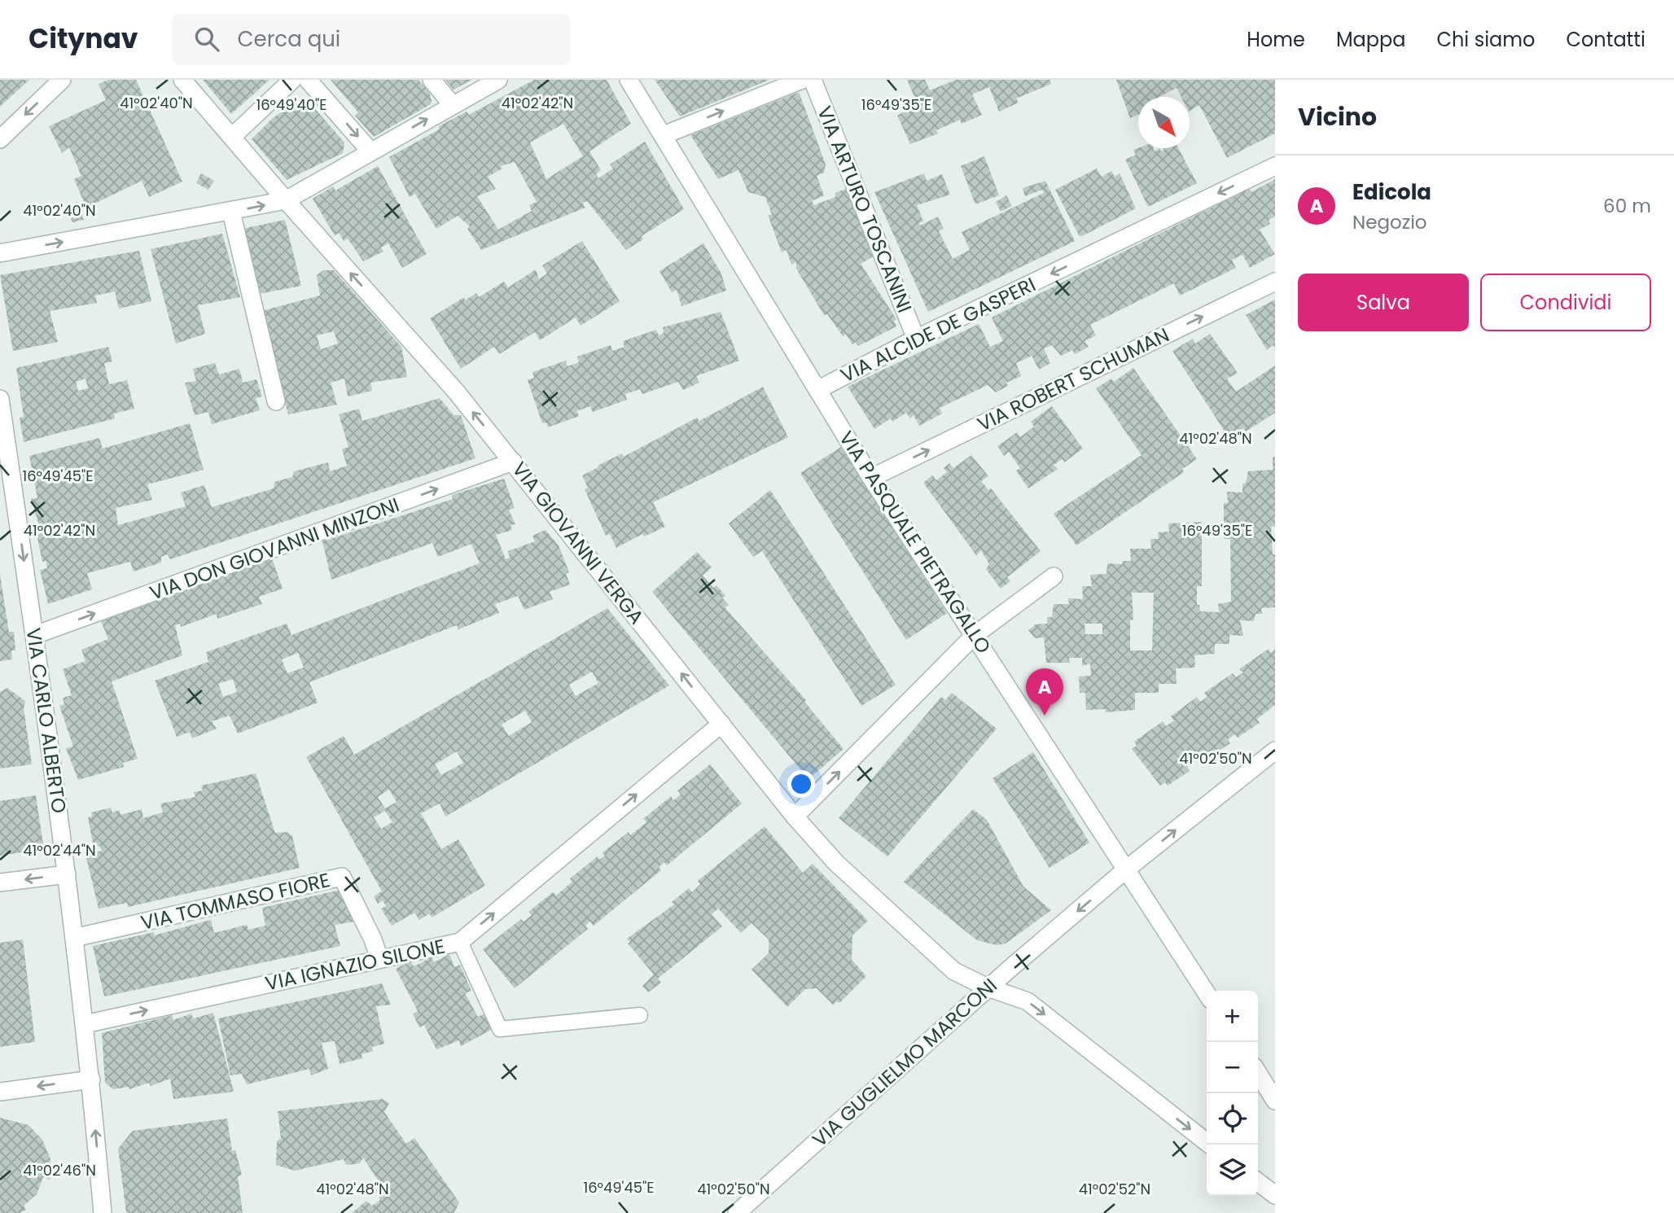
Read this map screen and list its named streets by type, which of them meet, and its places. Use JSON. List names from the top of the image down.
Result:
{
  "streets": {
    "street": [
      "VIA ARTURO TOSCANINI",
      "VIA ALCIDE DE GASPERI",
      "VIA ROBERT SCHUMAN",
      "VIA PASQUALE PIETRAGALLO",
      "VIA GIOVANNI VERGA",
      "VIA DON GIOVANNI MINZONI",
      "VIA CARLO ALBERTO",
      "VIA TOMMASO FIORE",
      "VIA IGNAZIO SILONE",
      "VIA GUGLIELMO MARCONI"
    ]
  },
  "crossings": [
    ["VIA ARTURO TOSCANINI", "VIA ALCIDE DE GASPERI"],
    ["VIA ALCIDE DE GASPERI", "VIA PASQUALE PIETRAGALLO"],
    ["VIA ROBERT SCHUMAN", "VIA PASQUALE PIETRAGALLO"],
    ["VIA PASQUALE PIETRAGALLO", "VIA GUGLIELMO MARCONI"],
    ["VIA GIOVANNI VERGA", "VIA DON GIOVANNI MINZONI"],
    ["VIA GIOVANNI VERGA", "VIA IGNAZIO SILONE"],
    ["VIA GIOVANNI VERGA", "VIA GUGLIELMO MARCONI"],
    ["VIA DON GIOVANNI MINZONI", "VIA CARLO ALBERTO"],
    ["VIA CARLO ALBERTO", "VIA TOMMASO FIORE"],
    ["VIA CARLO ALBERTO", "VIA IGNAZIO SILONE"],
    ["VIA TOMMASO FIORE", "VIA IGNAZIO SILONE"]
  ],
  "one_way": [
    "VIA ALCIDE DE GASPERI",
    "VIA ROBERT SCHUMAN",
    "VIA DON GIOVANNI MINZONI",
    "VIA IGNAZIO SILONE"
  ],
  "north": "bottom right",
  "page": {
    "header": "Citynav",
    "search": "Cerca qui",
    "nav": [
      "Home",
      "Mappa",
      "Chi siamo",
      "Contatti"
    ],
    "heading": "Vicino",
    "list": [
      {
        "mark": "A",
        "name": "Edicola",
        "note": "Negozio",
        "value": "60 m"
      }
    ],
    "buttons": ["Salva", "Condividi"],
    "pins": "A",
    "map_buttons": ["+", "−"]
  },
  "coordinates": [
    "41°02'40\"N",
    "41°02'42\"N",
    "16°49'40\"E",
    "16°49'35\"E",
    "41°02'48\"N",
    "16°49'45\"E",
    "41°02'50\"N",
    "41°02'44\"N",
    "41°02'46\"N",
    "41°02'52\"N"
  ]
}
